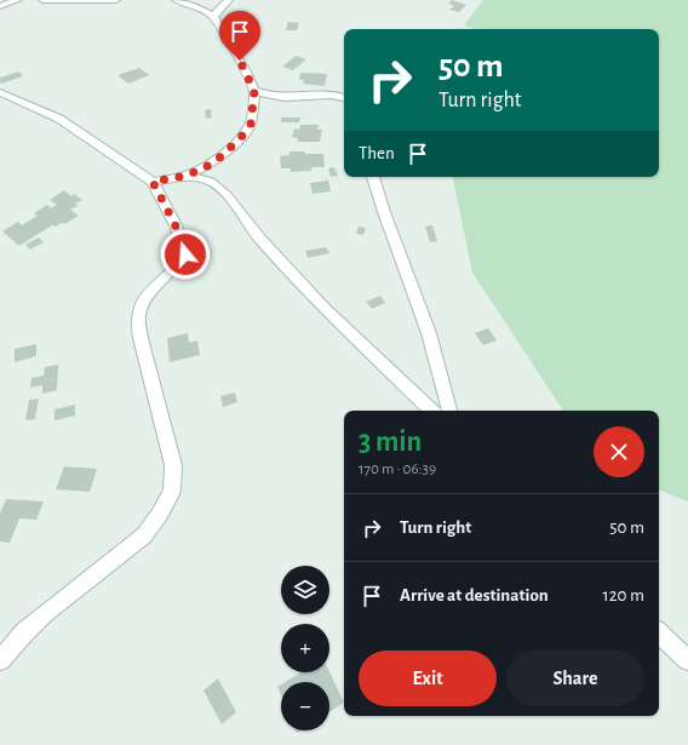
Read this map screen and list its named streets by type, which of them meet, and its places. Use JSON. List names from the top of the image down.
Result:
{
  "page": {
    "turn": ["50 m", "Turn right"],
    "then": "Then",
    "heading": ["3 min", "170 m · 06:39"],
    "list": [
      {
        "name": "Turn right",
        "value": "50 m"
      },
      {
        "name": "Arrive at destination",
        "value": "120 m"
      }
    ],
    "map_buttons": ["+", "−"],
    "buttons": ["Exit", "Share"]
  }
}
